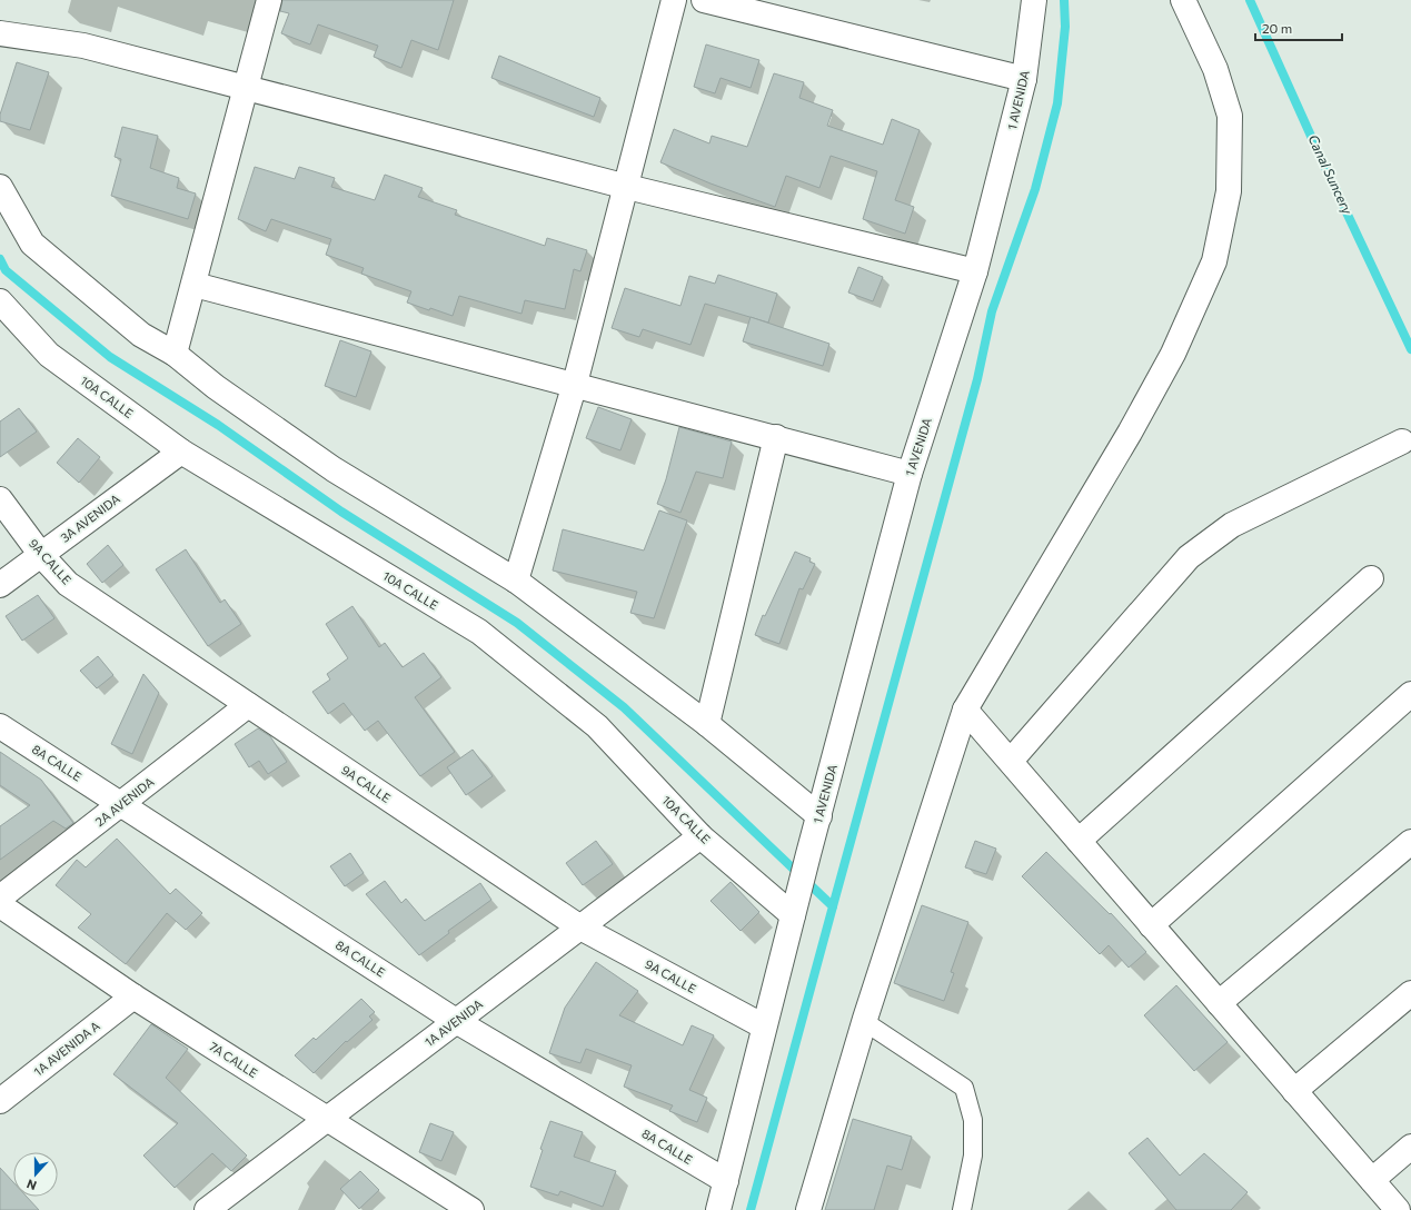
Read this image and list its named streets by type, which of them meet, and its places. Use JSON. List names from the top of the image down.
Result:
{
  "streets": {
    "street": [
      "1 AVENIDA",
      "10A CALLE",
      "3A AVENIDA",
      "9A CALLE",
      "8A CALLE",
      "2A AVENIDA",
      "1A AVENIDA",
      "1A AVENIDA A",
      "7A CALLE"
    ]
  },
  "crossings": [
    ["1 AVENIDA", "10A CALLE"],
    ["10A CALLE", "3A AVENIDA"],
    ["10A CALLE", "1A AVENIDA"],
    ["3A AVENIDA", "9A CALLE"],
    ["9A CALLE", "2A AVENIDA"],
    ["9A CALLE", "1A AVENIDA"],
    ["8A CALLE", "2A AVENIDA"],
    ["8A CALLE", "1A AVENIDA"],
    ["1A AVENIDA", "7A CALLE"],
    ["1A AVENIDA A", "7A CALLE"]
  ],
  "water": ["Canal Suncery"],
  "scale_bar": "20 m",
  "north": "bottom"
}
